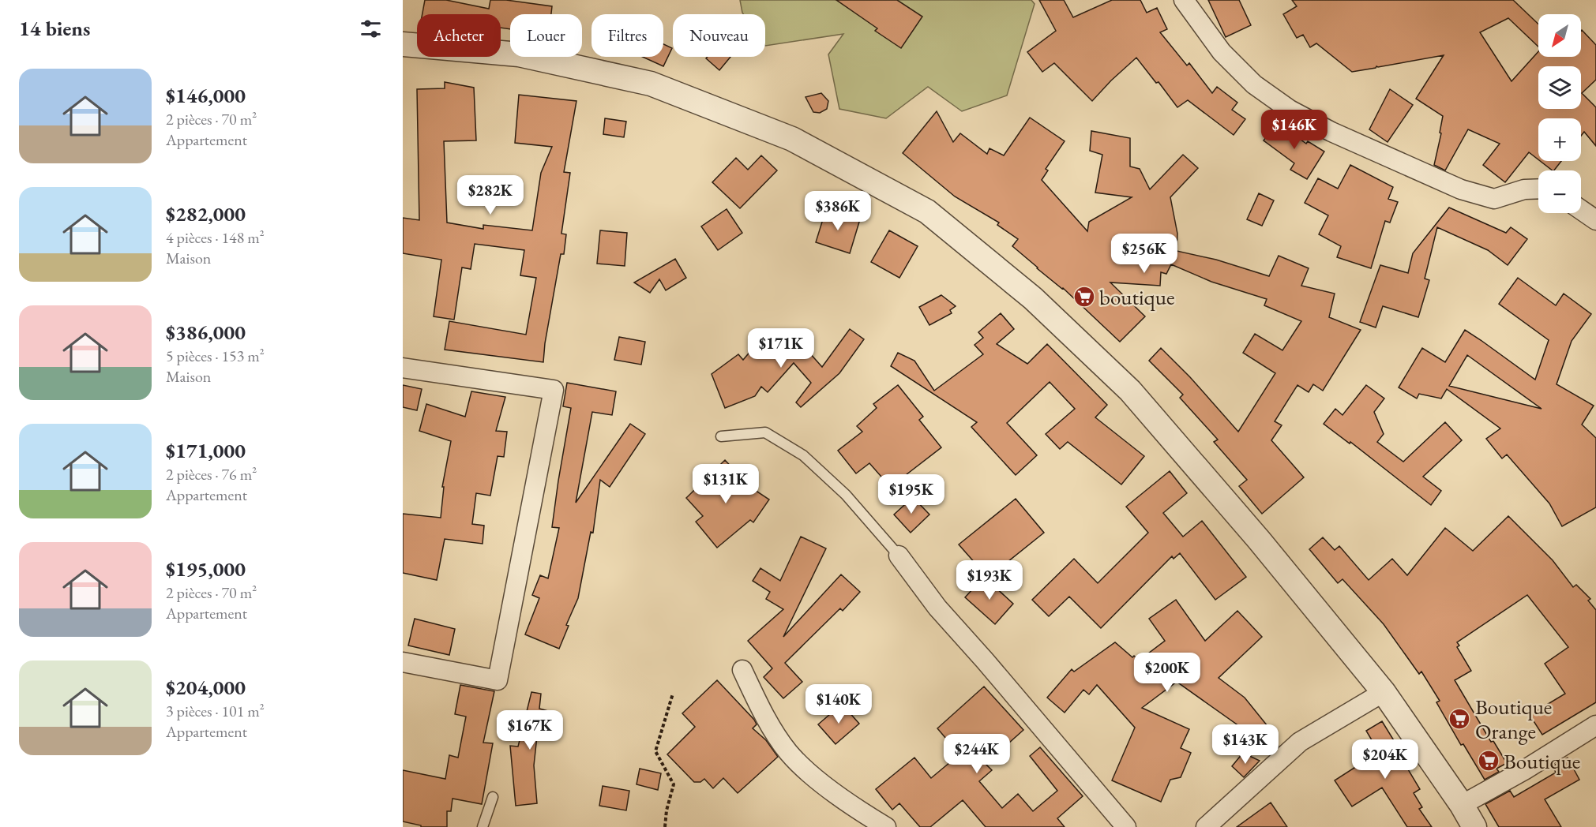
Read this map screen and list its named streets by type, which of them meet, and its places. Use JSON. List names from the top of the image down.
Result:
{
  "places": {
    "supermarket": ["boutique", "Boutique Orange", "Boutique"]
  },
  "north": "bottom left",
  "page": {
    "heading": "14 biens",
    "map_buttons": ["+", "−"],
    "chip": [
      "Acheter",
      "Louer",
      "Filtres",
      "Nouveau"
    ],
    "list": [
      {
        "name": "$146,000",
        "note": "2 pièces · 70 m² · Appartement"
      },
      {
        "name": "$282,000",
        "note": "4 pièces · 148 m² · Maison"
      },
      {
        "name": "$386,000",
        "note": "5 pièces · 153 m² · Maison"
      },
      {
        "name": "$171,000",
        "note": "2 pièces · 76 m² · Appartement"
      },
      {
        "name": "$195,000",
        "note": "2 pièces · 70 m² · Appartement"
      },
      {
        "name": "$204,000",
        "note": "3 pièces · 101 m² · Appartement"
      }
    ],
    "price": [
      "$146K",
      "$282K",
      "$386K",
      "$256K",
      "$171K",
      "$131K",
      "$195K",
      "$193K",
      "$200K",
      "$140K",
      "$167K",
      "$143K",
      "$244K",
      "$204K"
    ]
  }
}
